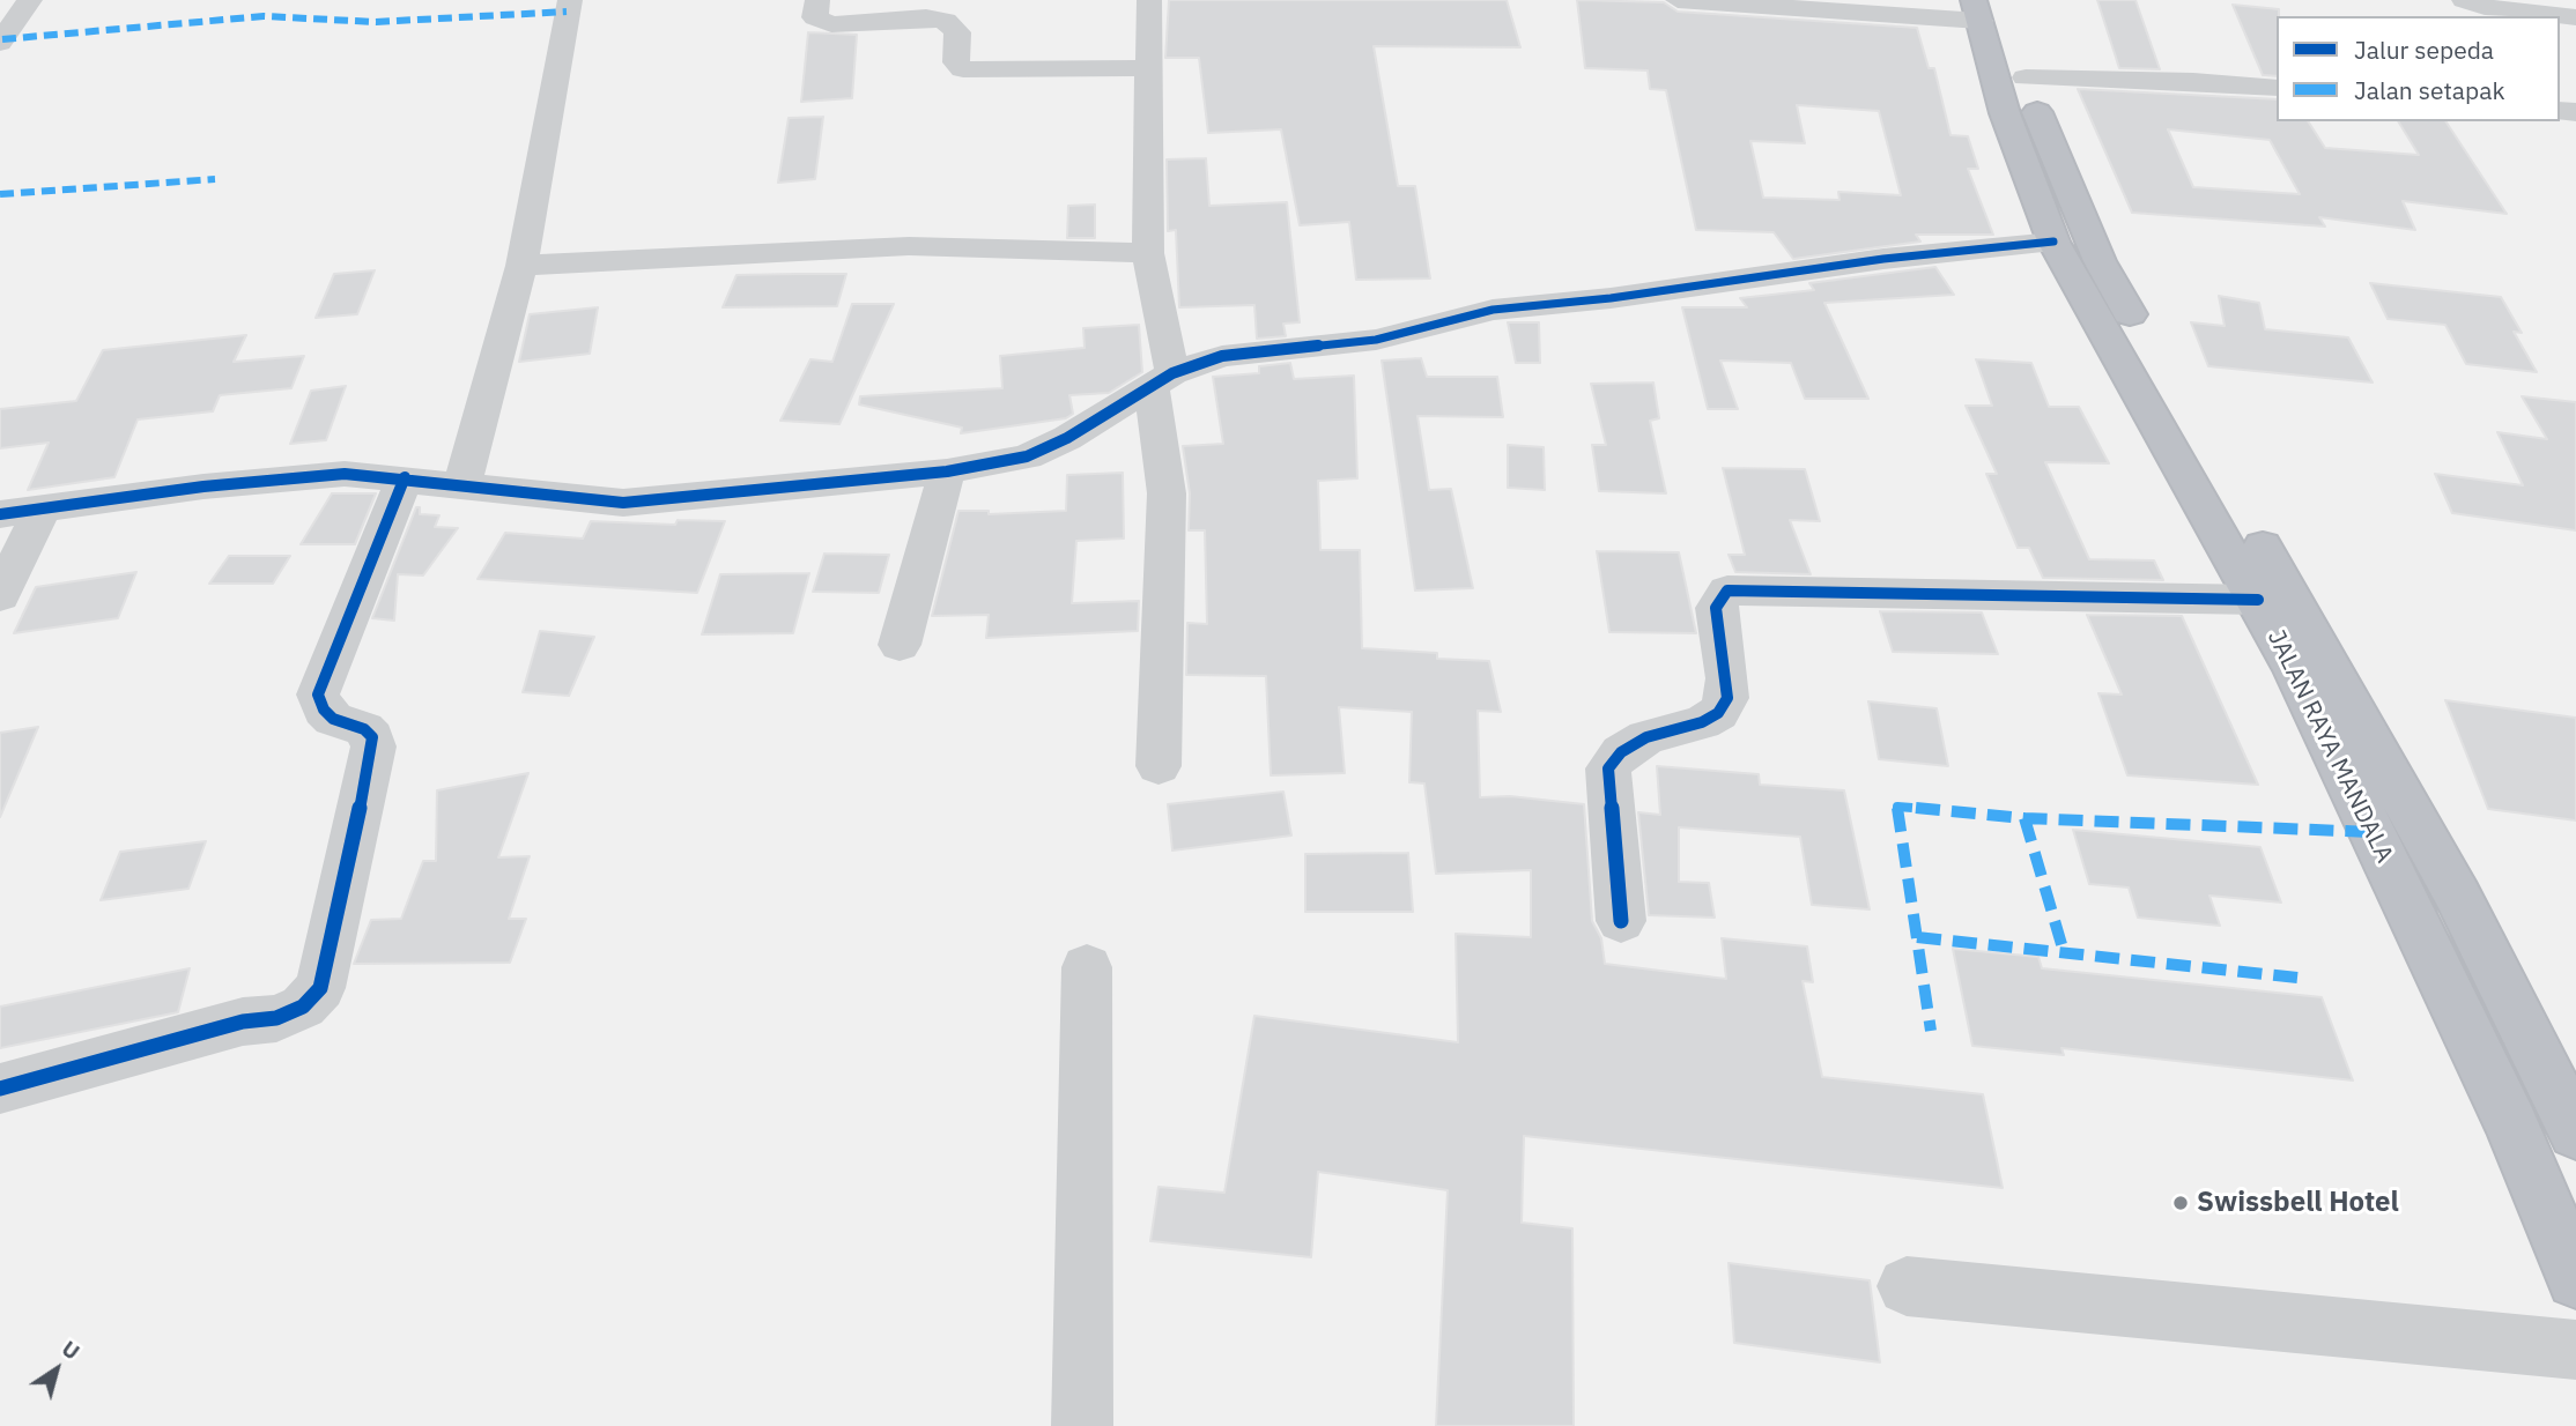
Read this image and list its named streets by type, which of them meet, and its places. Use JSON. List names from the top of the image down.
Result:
{
  "streets": {
    "highway": ["JALAN RAYA MANDALA"]
  },
  "places": ["Swissbell Hotel"],
  "legend": ["Jalur sepeda", "Jalan setapak"],
  "north": "top right"
}
